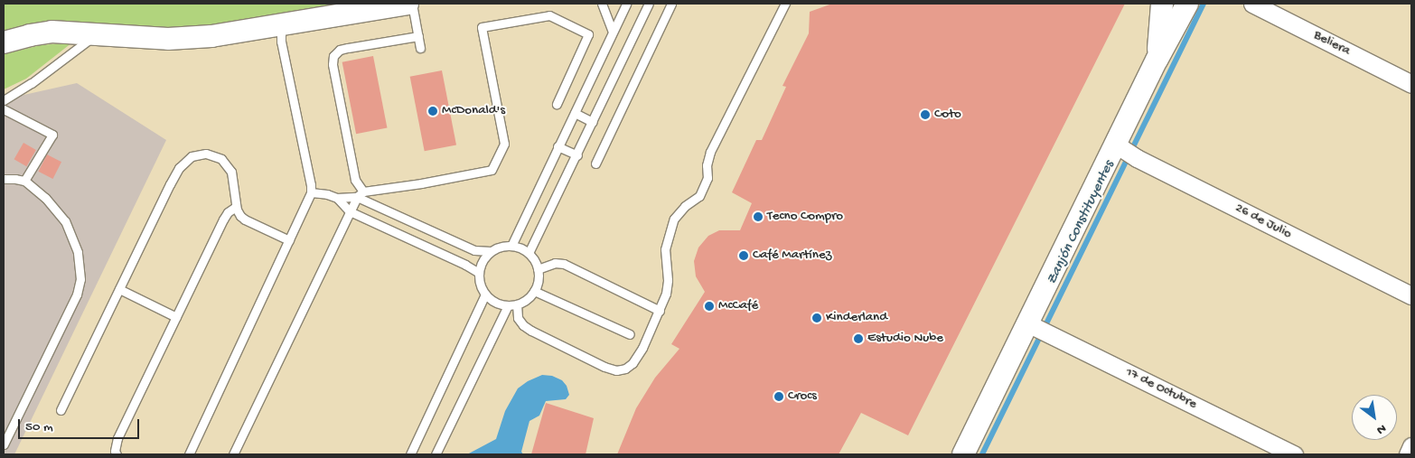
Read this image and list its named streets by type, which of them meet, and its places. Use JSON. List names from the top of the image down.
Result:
{
  "streets": {
    "street": ["Beliera", "26 de Julio", "17 de Octubre"]
  },
  "water": ["Zanjón Constituyentes"],
  "places": [
    "McDonald's",
    "Coto",
    "Tecno Compro",
    "Café Martínez",
    "McCafé",
    "Kinderland",
    "Estudio Nube",
    "Crocs"
  ],
  "scale_bar": "50 m",
  "north": "bottom right"
}
